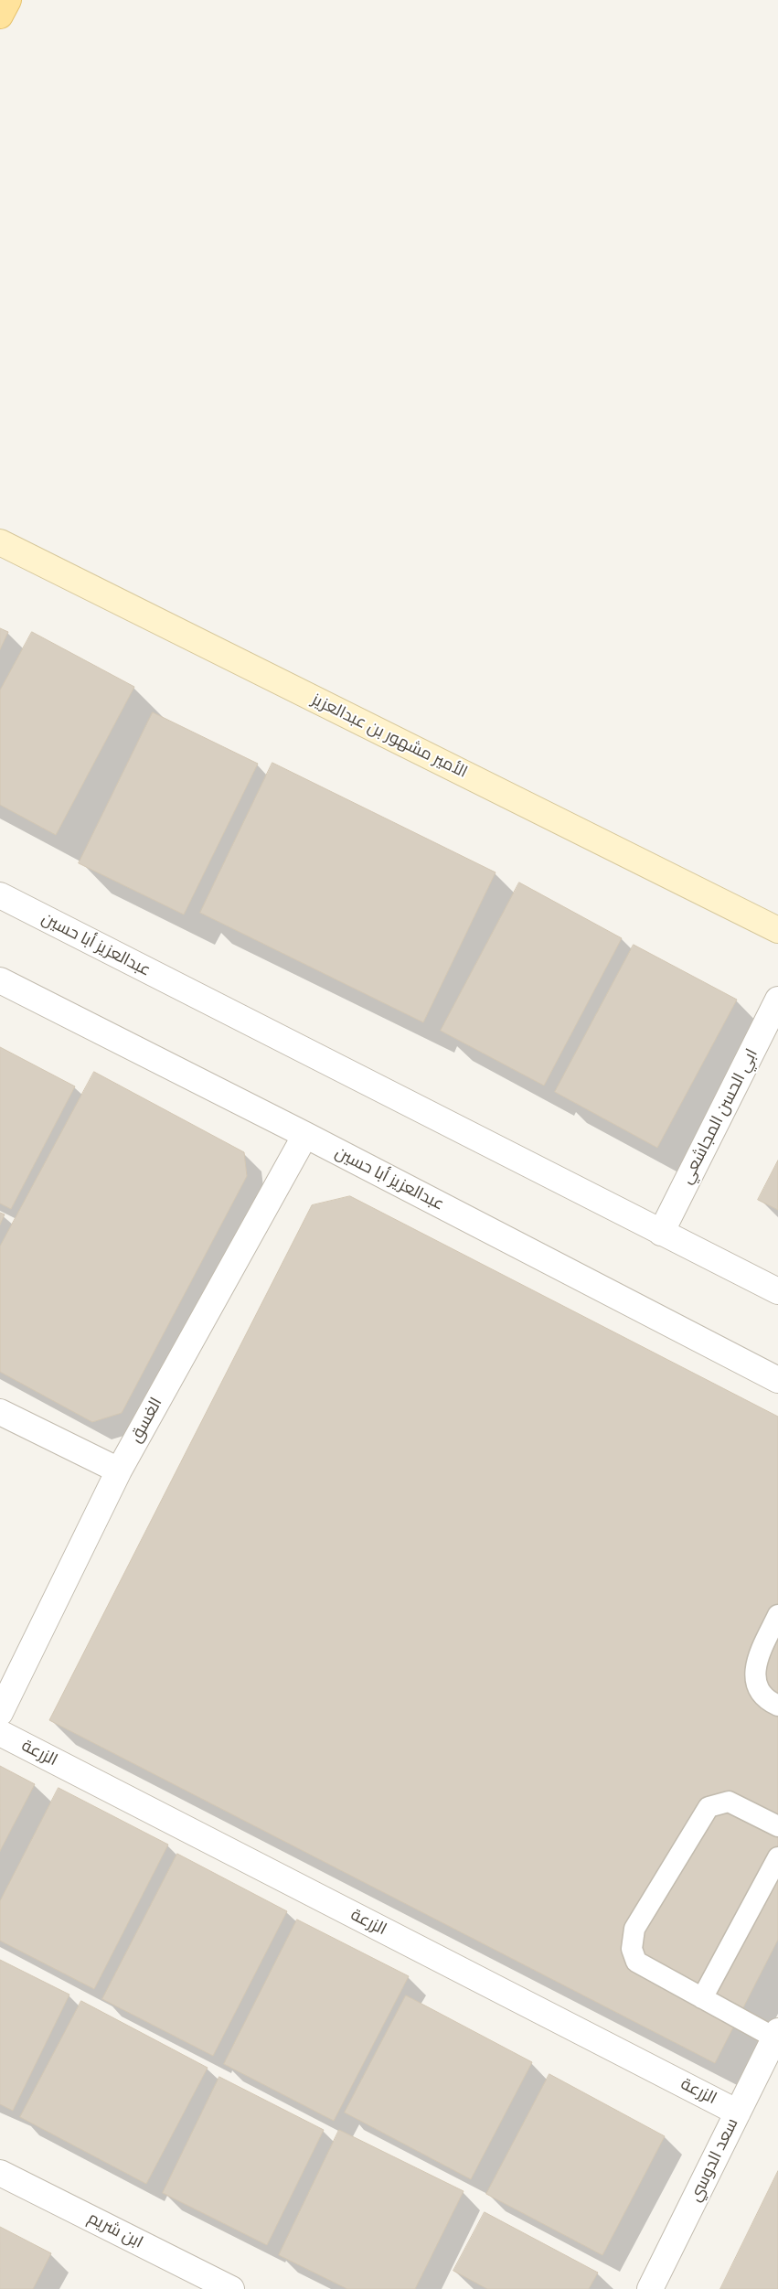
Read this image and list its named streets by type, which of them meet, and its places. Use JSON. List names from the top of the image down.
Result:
{
  "streets": {
    "street": [
      "الأمير مشهور بن عبدالعزيز",
      "عبدالعزيز أبا حسين",
      "ابي الحسن المجاشعي",
      "الغسق",
      "الزرعة",
      "سعد الدوسي",
      "ابن شريم"
    ]
  },
  "crossings": [
    ["عبدالعزيز أبا حسين", "ابي الحسن المجاشعي"],
    ["عبدالعزيز أبا حسين", "الغسق"],
    ["الزرعة", "سعد الدوسي"]
  ]
}
